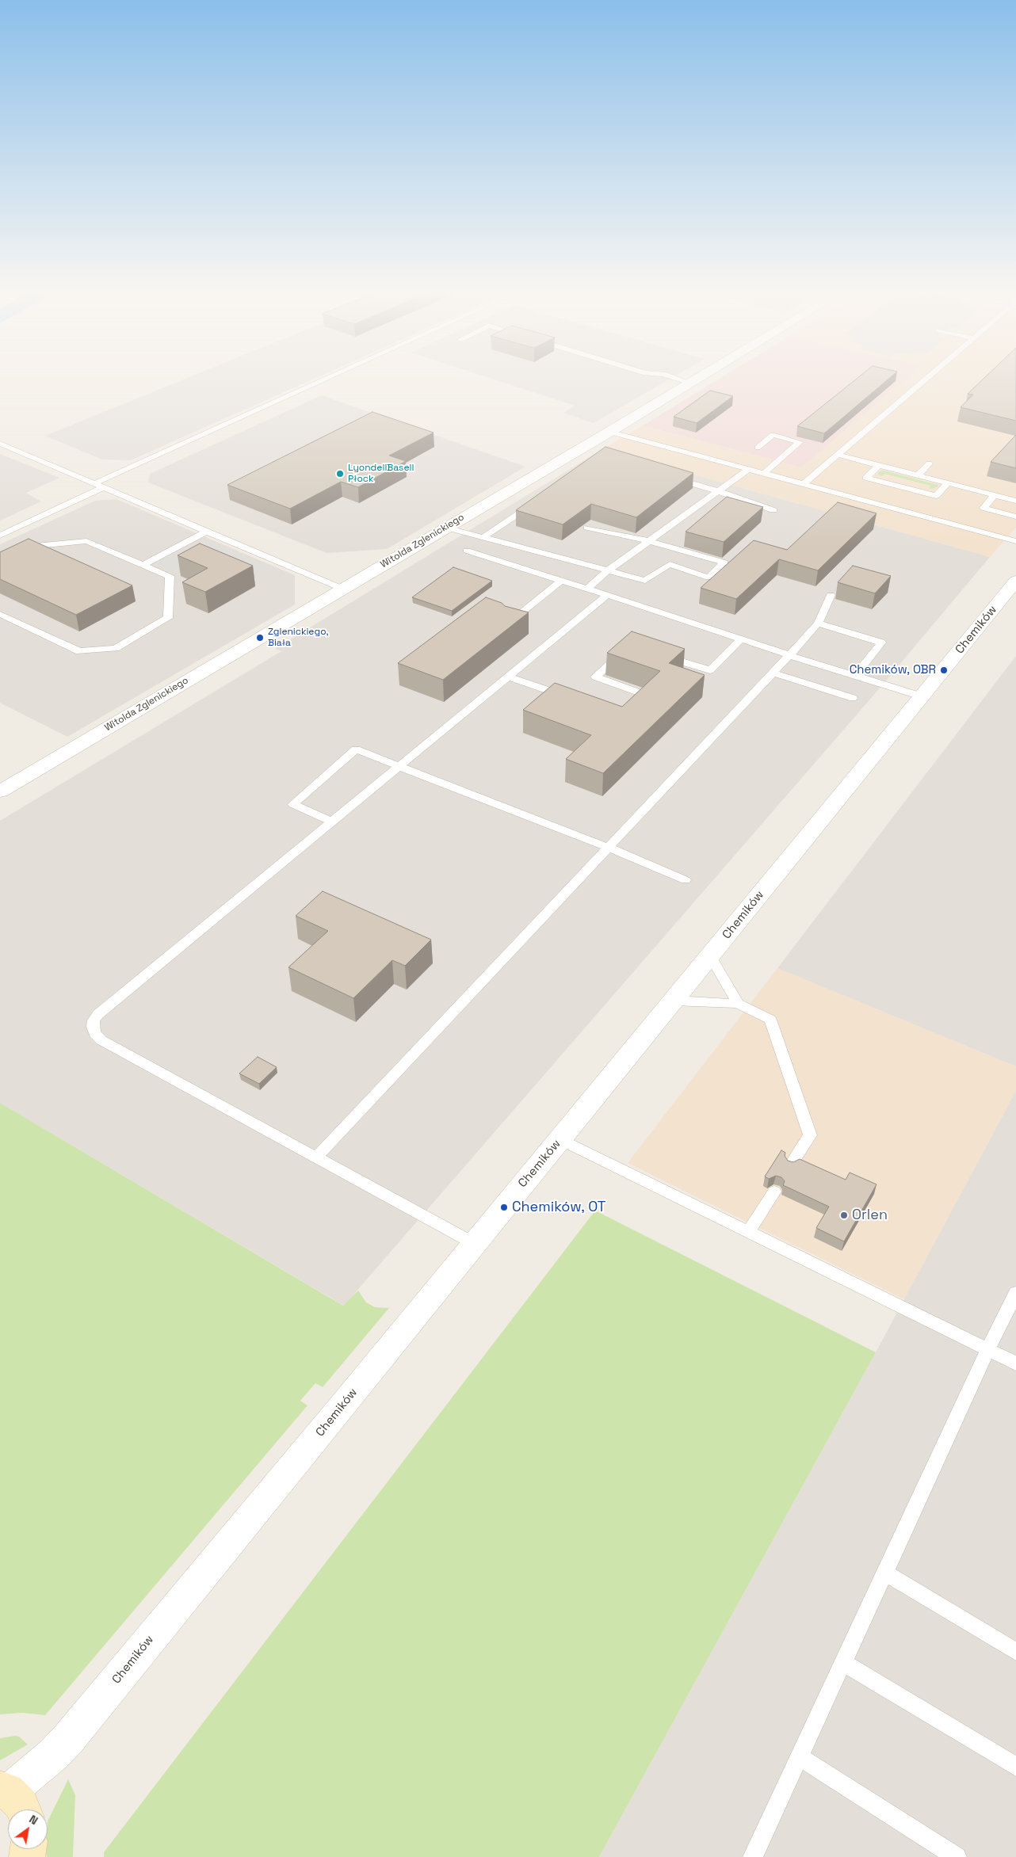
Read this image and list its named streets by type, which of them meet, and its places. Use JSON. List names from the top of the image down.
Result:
{
  "streets": {
    "street": ["Witolda Zglenickiego", "Chemików"]
  },
  "places": [
    "LyondellBasell Płock",
    "Zglenickiego, Biała",
    "Chemików, OBR",
    "Chemików, OT",
    "Orlen"
  ],
  "north": "top right"
}
